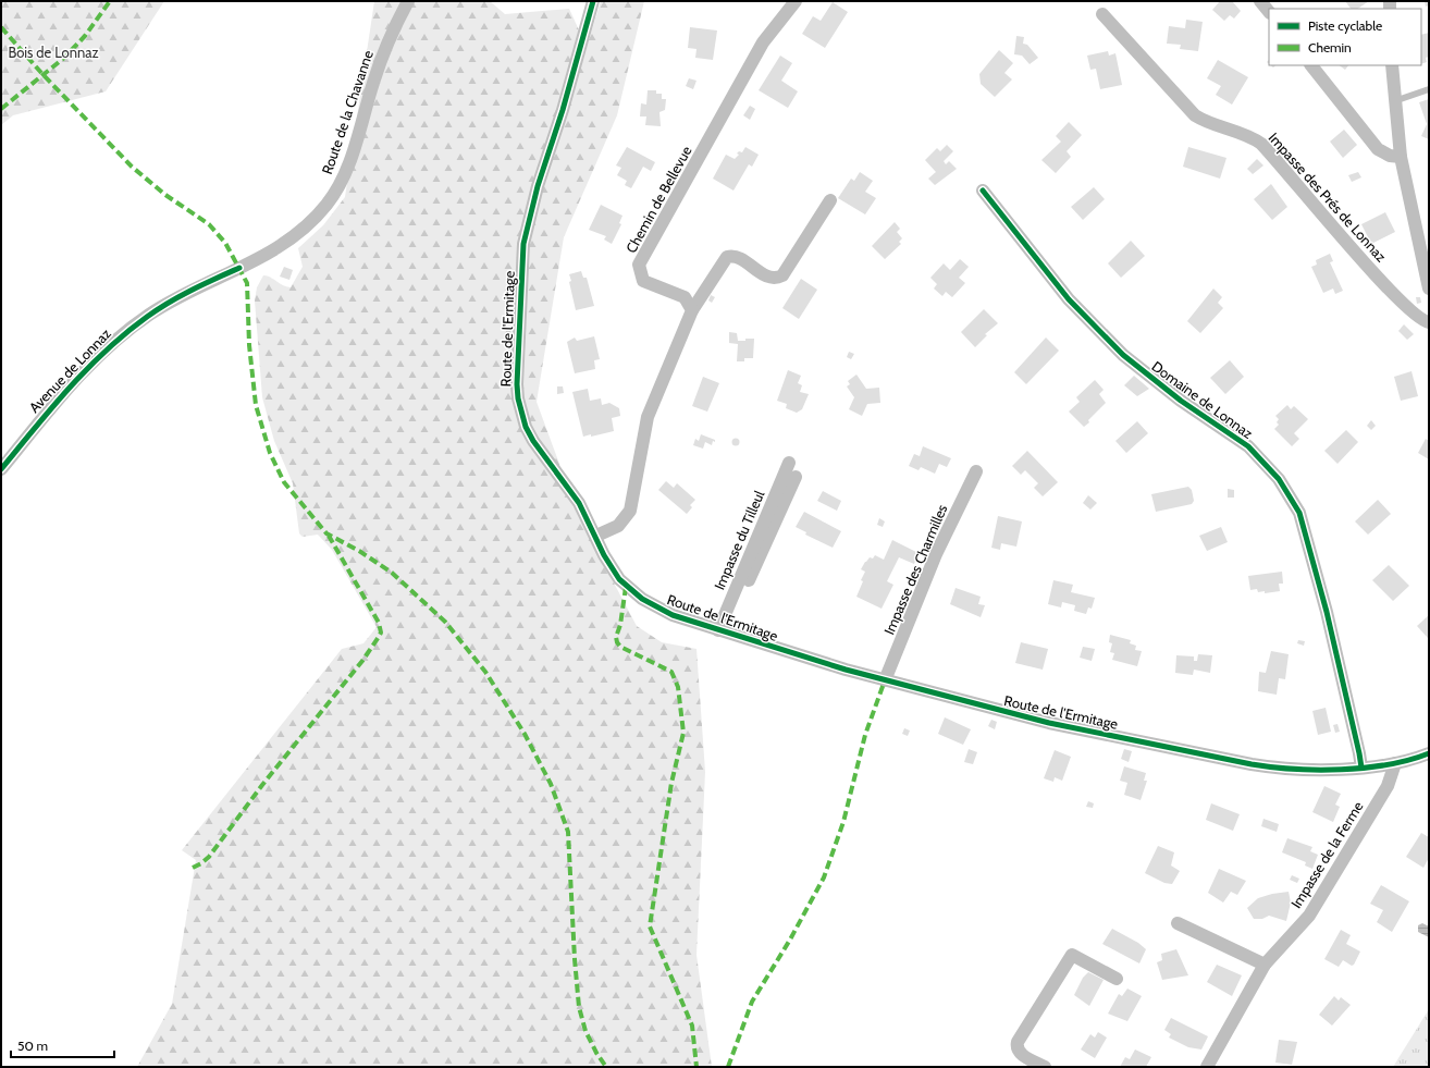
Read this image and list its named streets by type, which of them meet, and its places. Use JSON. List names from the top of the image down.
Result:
{
  "streets": {
    "street": [
      "Route de la Chavanne",
      "Impasse des Prés de Lonnaz",
      "Chemin de Bellevue",
      "Route de l'Ermitage",
      "Avenue de Lonnaz",
      "Domaine de Lonnaz",
      "Impasse du Tilleul",
      "Impasse des Charmilles",
      "Impasse de la Ferme"
    ]
  },
  "crossings": [
    ["Route de la Chavanne", "Avenue de Lonnaz"],
    ["Route de l'Ermitage", "Domaine de Lonnaz"],
    ["Route de l'Ermitage", "Impasse du Tilleul"],
    ["Route de l'Ermitage", "Impasse des Charmilles"],
    ["Route de l'Ermitage", "Impasse de la Ferme"]
  ],
  "parks": ["Bois de Lonnaz"],
  "legend": ["Piste cyclable", "Chemin"],
  "scale_bar": "50 m"
}
